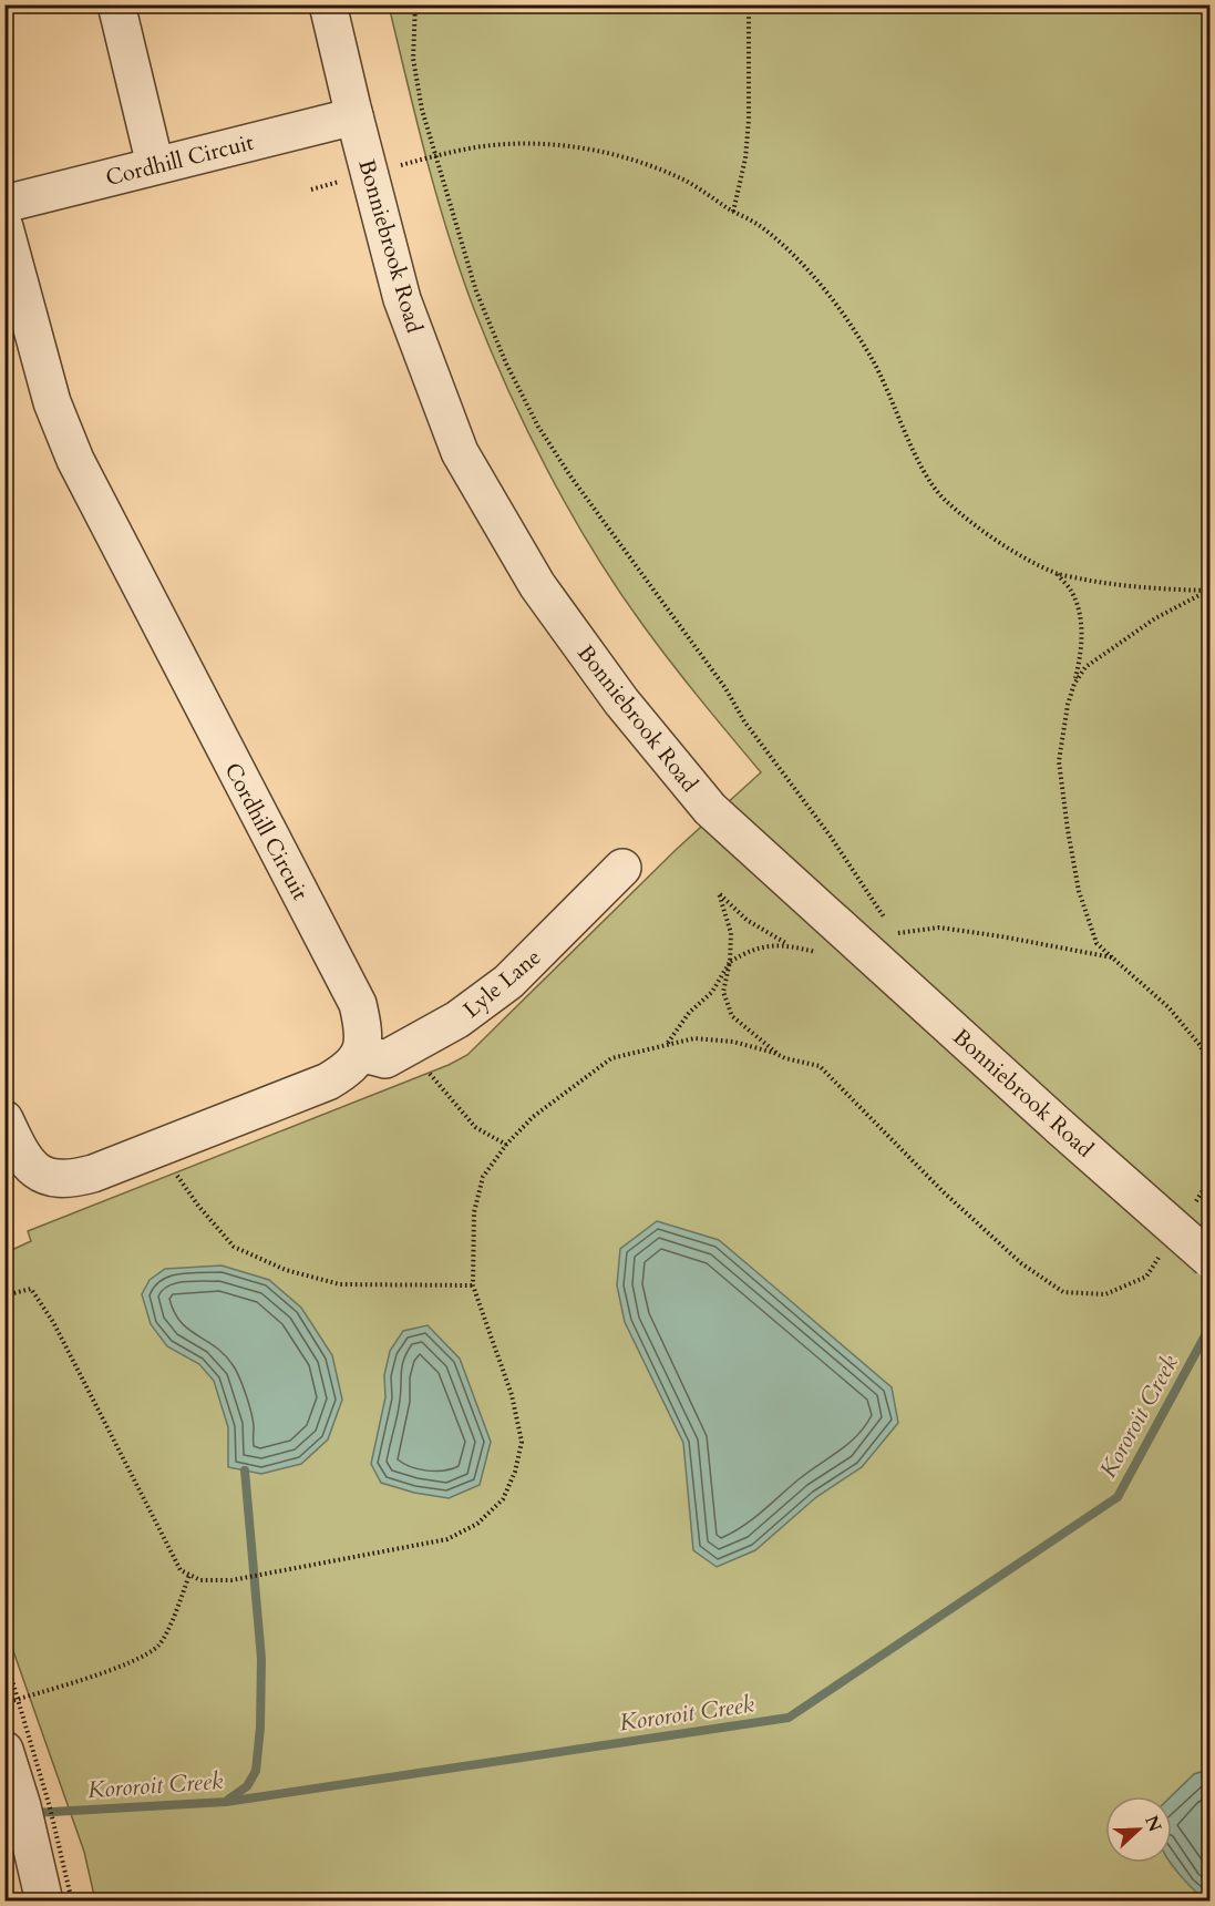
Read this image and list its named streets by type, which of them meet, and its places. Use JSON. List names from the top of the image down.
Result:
{
  "streets": {
    "street": ["Cordhill Circuit", "Bonniebrook Road", "Lyle Lane"]
  },
  "crossings": [
    ["Cordhill Circuit", "Bonniebrook Road"],
    ["Cordhill Circuit", "Lyle Lane"]
  ],
  "water": ["Kororoit Creek"],
  "north": "right"
}
